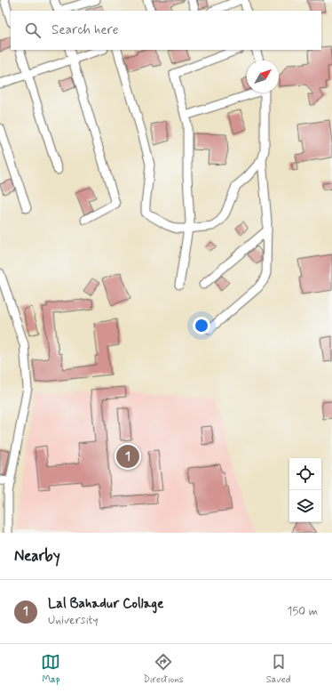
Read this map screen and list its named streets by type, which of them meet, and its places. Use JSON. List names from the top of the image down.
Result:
{
  "north": "top right",
  "page": {
    "search": "Search here",
    "pins": "1",
    "heading": "Nearby",
    "list": [
      {
        "mark": "1",
        "name": "Lal Bahadur Collage",
        "note": "University",
        "value": "150 m"
      }
    ],
    "nav": ["Map", "Directions", "Saved"]
  }
}
